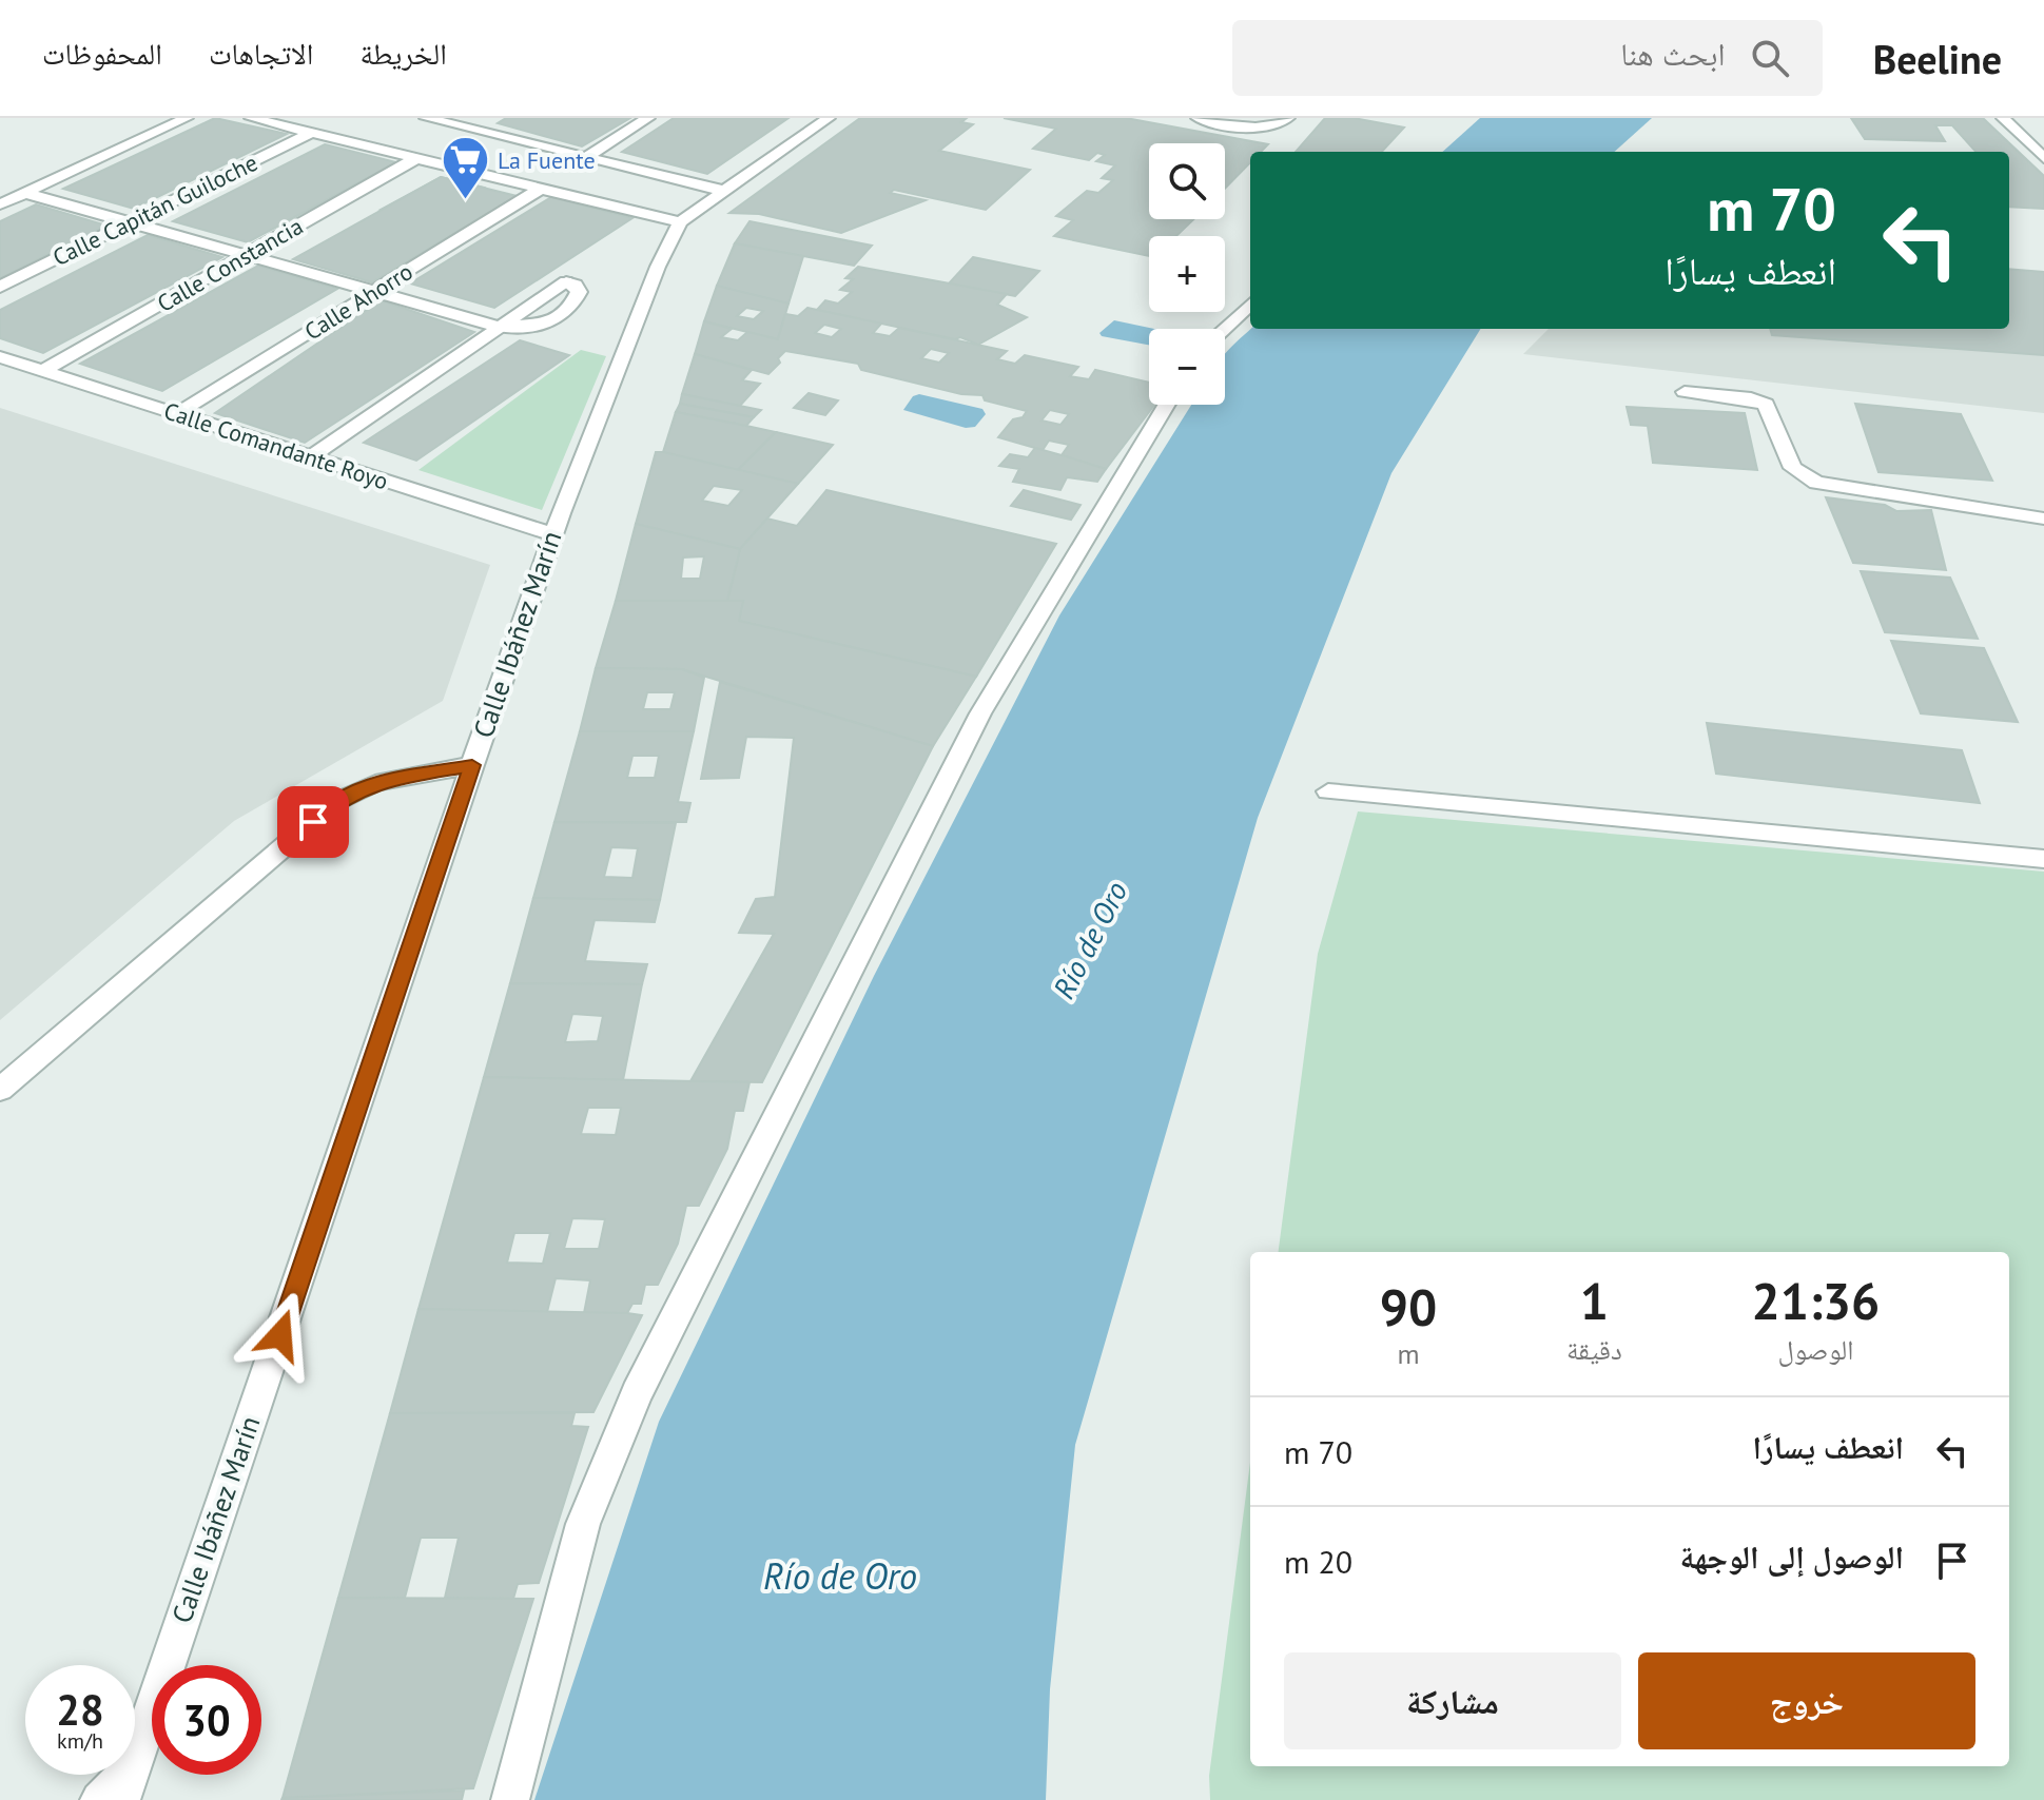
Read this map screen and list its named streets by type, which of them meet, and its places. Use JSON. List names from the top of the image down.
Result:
{
  "streets": {
    "street": [
      "Calle Capitán Guiloche",
      "Calle Constancia",
      "Calle Ahorro",
      "Calle Comandante Royo",
      "Calle Ibáñez Marín"
    ]
  },
  "crossings": [
    ["Calle Constancia", "Calle Comandante Royo"],
    ["Calle Ahorro", "Calle Comandante Royo"],
    ["Calle Comandante Royo", "Calle Ibáñez Marín"]
  ],
  "water": ["Río de Oro"],
  "places": {
    "supermarket": ["La Fuente"]
  },
  "page": {
    "header": "Beeline",
    "search": "ابحث هنا",
    "nav": ["الخريطة", "الاتجاهات", "المحفوظات"],
    "map_buttons": ["+", "−"],
    "turn": ["70 m", "انعطف يسارًا"],
    "eta": [
      "21:36",
      "الوصول",
      "1",
      "دقيقة",
      "90",
      "m"
    ],
    "list": [
      {
        "name": "انعطف يسارًا",
        "value": "70 m"
      },
      {
        "name": "الوصول إلى الوجهة",
        "value": "20 m"
      }
    ],
    "buttons": ["خروج", "مشاركة"],
    "speed": "28 km/h",
    "limit": "30"
  }
}
